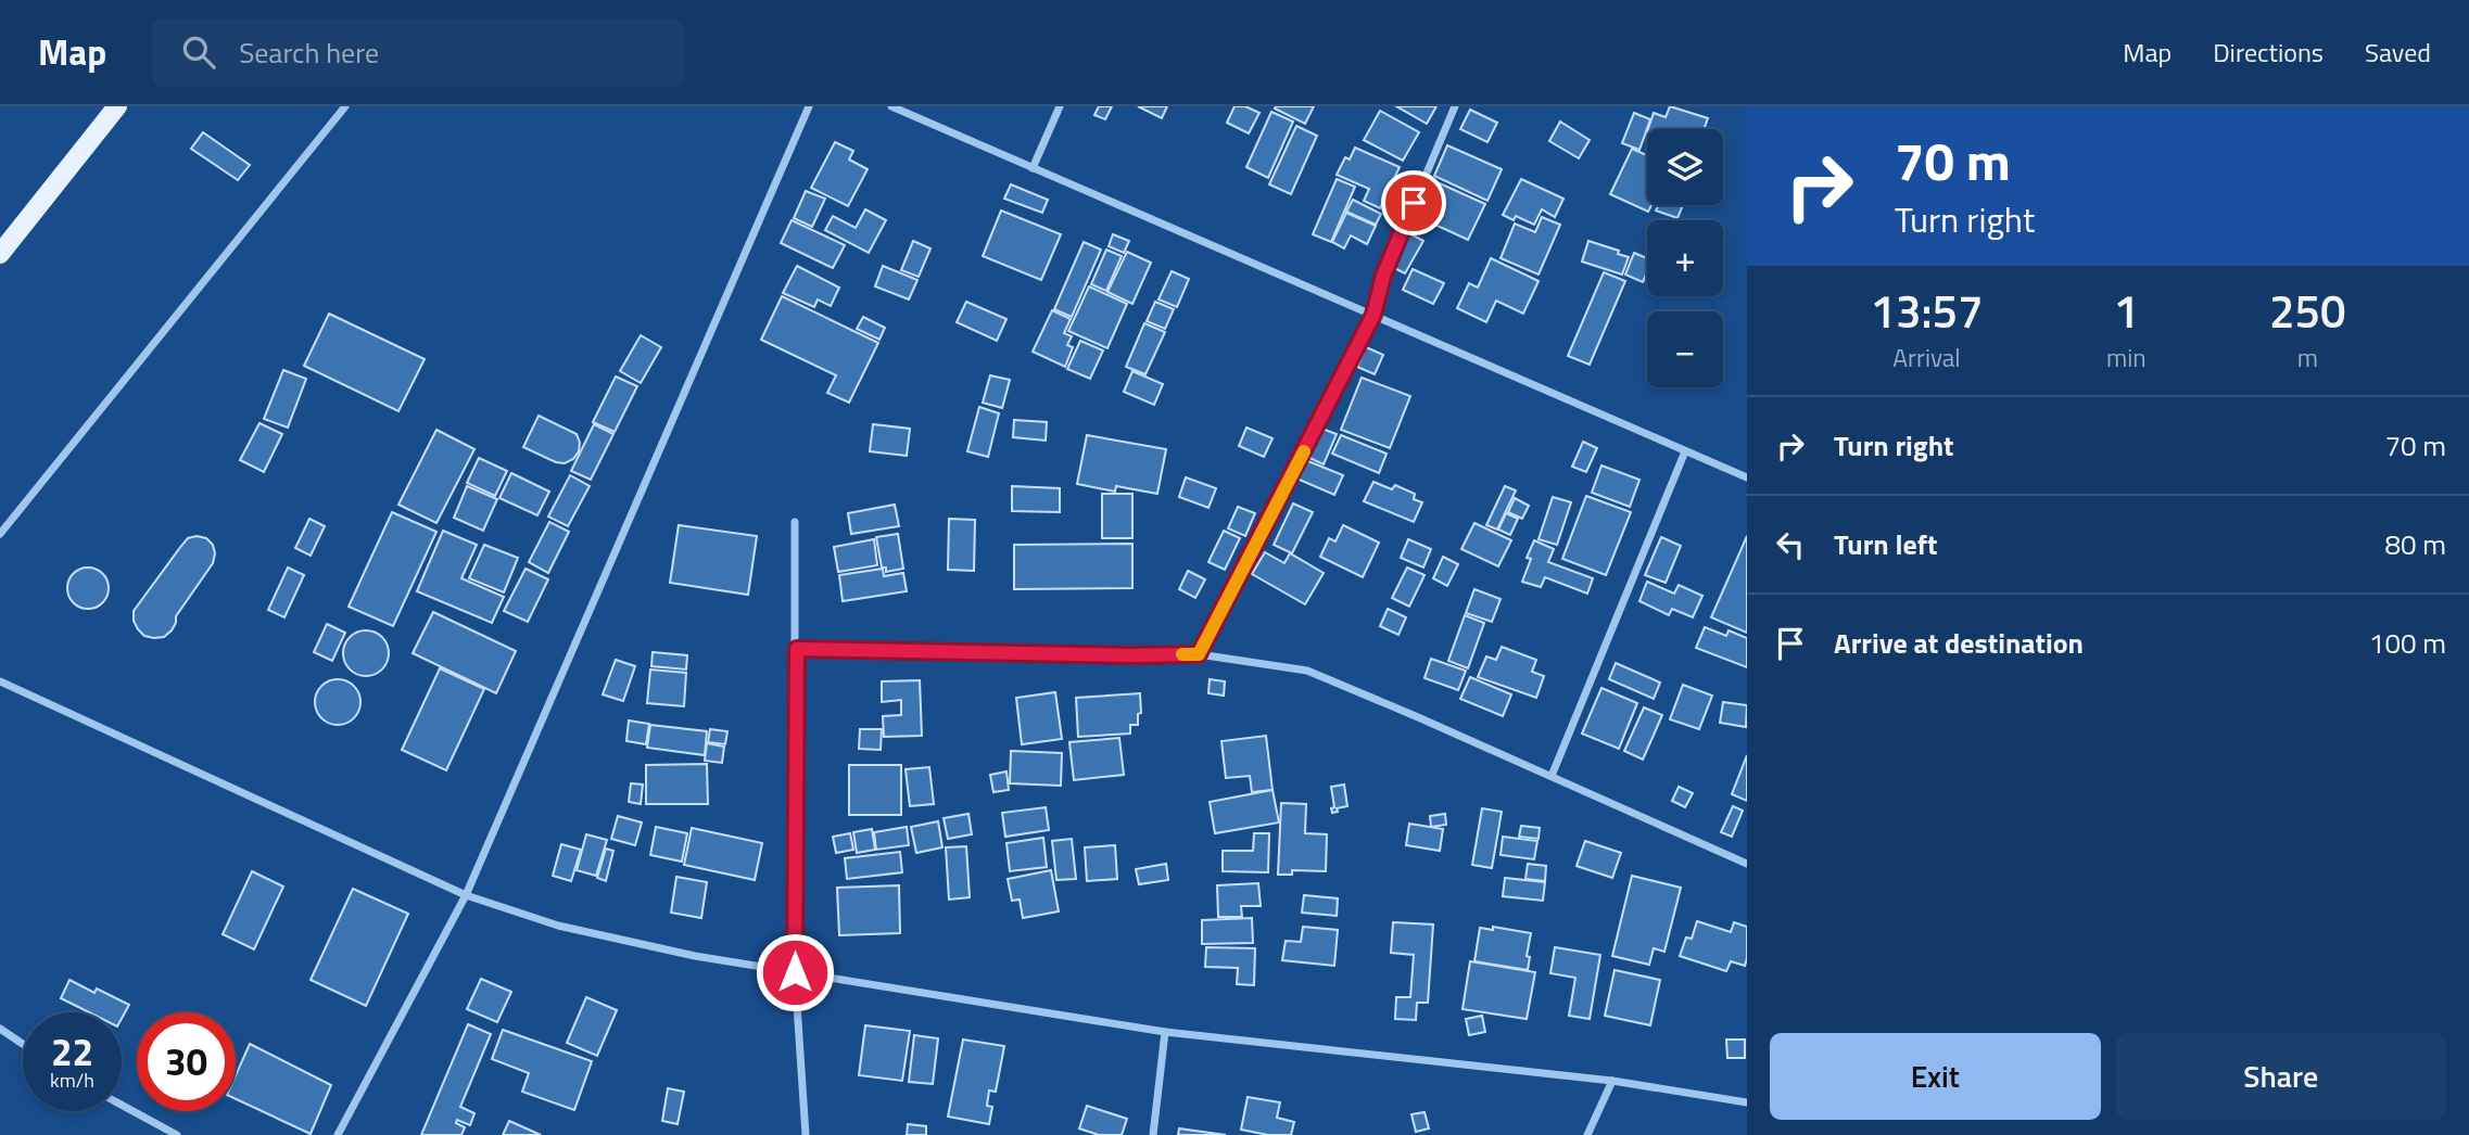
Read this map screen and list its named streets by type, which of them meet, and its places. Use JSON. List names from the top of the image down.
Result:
{
  "page": {
    "header": "Map",
    "search": "Search here",
    "nav": ["Map", "Directions", "Saved"],
    "turn": ["70 m", "Turn right"],
    "map_buttons": ["+", "−"],
    "eta": [
      "13:57",
      "Arrival",
      "1",
      "min",
      "250",
      "m"
    ],
    "list": [
      {
        "name": "Turn right",
        "value": "70 m"
      },
      {
        "name": "Turn left",
        "value": "80 m"
      },
      {
        "name": "Arrive at destination",
        "value": "100 m"
      }
    ],
    "speed": "22 km/h",
    "limit": "30",
    "buttons": ["Exit", "Share"]
  }
}
